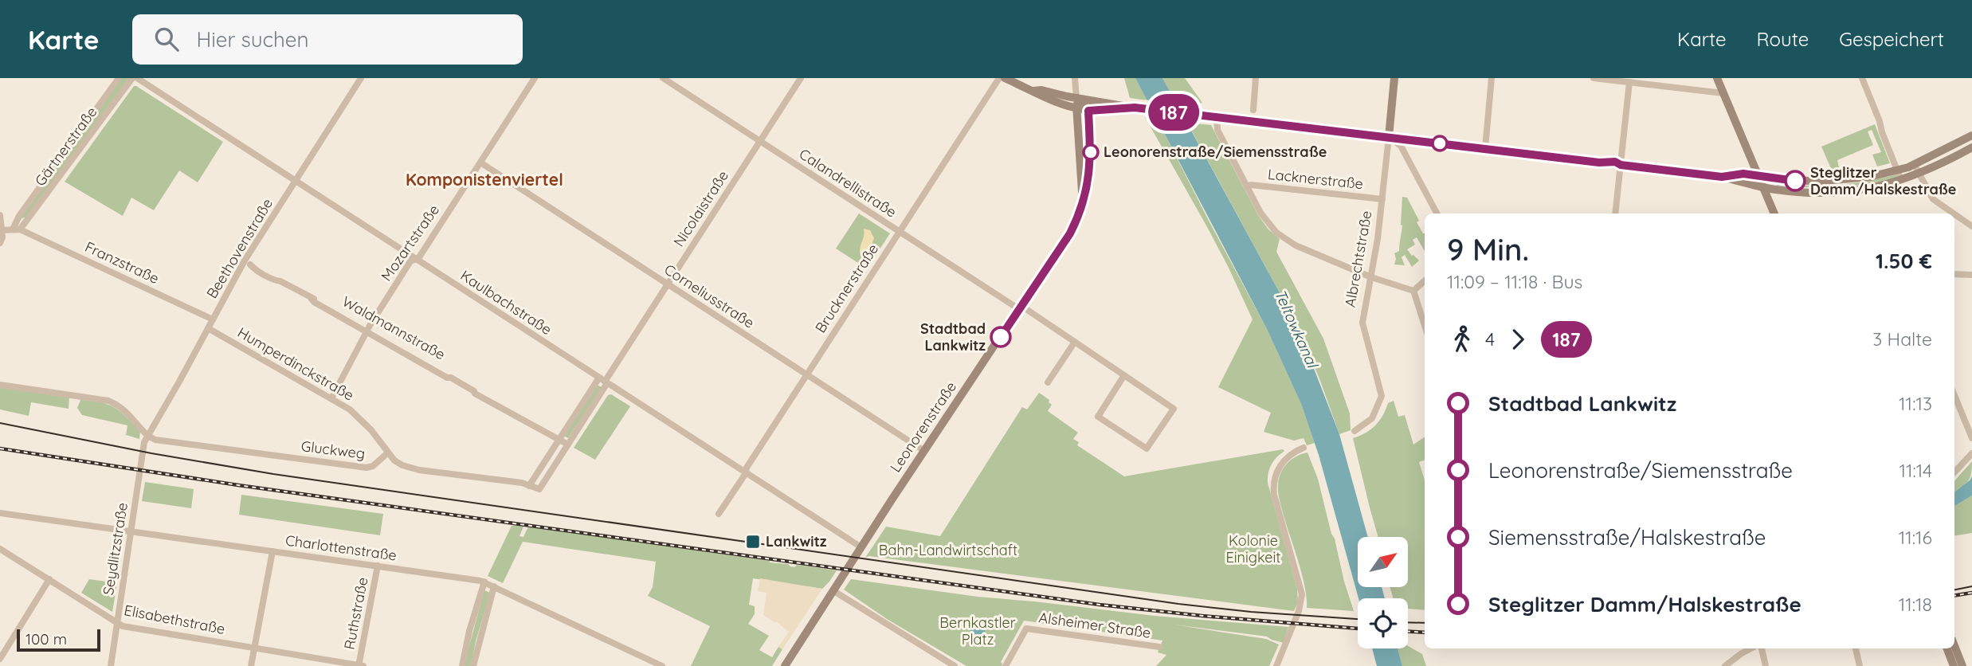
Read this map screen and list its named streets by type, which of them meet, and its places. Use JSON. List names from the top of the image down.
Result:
{
  "streets": {
    "main road": ["Albrechtstraße", "Leonorenstraße"],
    "street": [
      "Gärtnerstraße",
      "Lacknerstraße",
      "Calandrellistraße",
      "Nicolaistraße",
      "Mozartstraße",
      "Beethovenstraße",
      "Franzstraße",
      "Brucknerstraße",
      "Corneliusstraße",
      "Kaulbachstraße",
      "Waldmannstraße",
      "Humperdinckstraße",
      "Gluckweg",
      "Charlottenstraße",
      "Seydlitzstraße",
      "Ruthstraße",
      "Elisabethstraße",
      "Alsheimer Straße"
    ]
  },
  "crossings": [
    ["Gärtnerstraße", "Franzstraße"],
    ["Lacknerstraße", "Albrechtstraße"],
    ["Calandrellistraße", "Nicolaistraße"],
    ["Calandrellistraße", "Brucknerstraße"],
    ["Calandrellistraße", "Leonorenstraße"],
    ["Nicolaistraße", "Corneliusstraße"],
    ["Nicolaistraße", "Kaulbachstraße"],
    ["Nicolaistraße", "Waldmannstraße"],
    ["Mozartstraße", "Corneliusstraße"],
    ["Mozartstraße", "Kaulbachstraße"],
    ["Mozartstraße", "Waldmannstraße"],
    ["Mozartstraße", "Humperdinckstraße"],
    ["Beethovenstraße", "Franzstraße"],
    ["Beethovenstraße", "Kaulbachstraße"],
    ["Beethovenstraße", "Waldmannstraße"],
    ["Beethovenstraße", "Humperdinckstraße"],
    ["Beethovenstraße", "Gluckweg"],
    ["Beethovenstraße", "Seydlitzstraße"],
    ["Brucknerstraße", "Corneliusstraße"],
    ["Brucknerstraße", "Kaulbachstraße"],
    ["Corneliusstraße", "Leonorenstraße"],
    ["Kaulbachstraße", "Leonorenstraße"],
    ["Humperdinckstraße", "Gluckweg"],
    ["Gluckweg", "Seydlitzstraße"],
    ["Charlottenstraße", "Seydlitzstraße"],
    ["Charlottenstraße", "Ruthstraße"],
    ["Seydlitzstraße", "Elisabethstraße"],
    ["Ruthstraße", "Elisabethstraße"]
  ],
  "districts": ["Komponistenviertel"],
  "water": ["Teltowkanal"],
  "parks": ["Kolonie Einigkeit", "Bahn-Landwirtschaft", "Bernkastler Platz"],
  "places": {
    "other": ["Leonorenstraße/Siemensstraße", "Steglitzer Damm/Halskestraße", "Stadtbad Lankwitz"],
    "transit": ["Lankwitz"]
  },
  "lines": ["bus line 187"],
  "scale_bar": "100 m",
  "north": "top right",
  "page": {
    "header": "Karte",
    "search": "Hier suchen",
    "nav": ["Karte", "Route", "Gespeichert"],
    "on_map": "187",
    "heading": ["9 Min.", "11:09 – 11:18 · Bus", "1.50 €"],
    "legs": ["4", "187", "3 Halte"],
    "list": [
      {
        "name": "Stadtbad Lankwitz",
        "value": "11:13"
      },
      {
        "name": "Leonorenstraße/Siemensstraße",
        "value": "11:14"
      },
      {
        "name": "Siemensstraße/Halskestraße",
        "value": "11:16"
      },
      {
        "name": "Steglitzer Damm/Halskestraße",
        "value": "11:18"
      }
    ],
    "scale": "100 m"
  }
}
